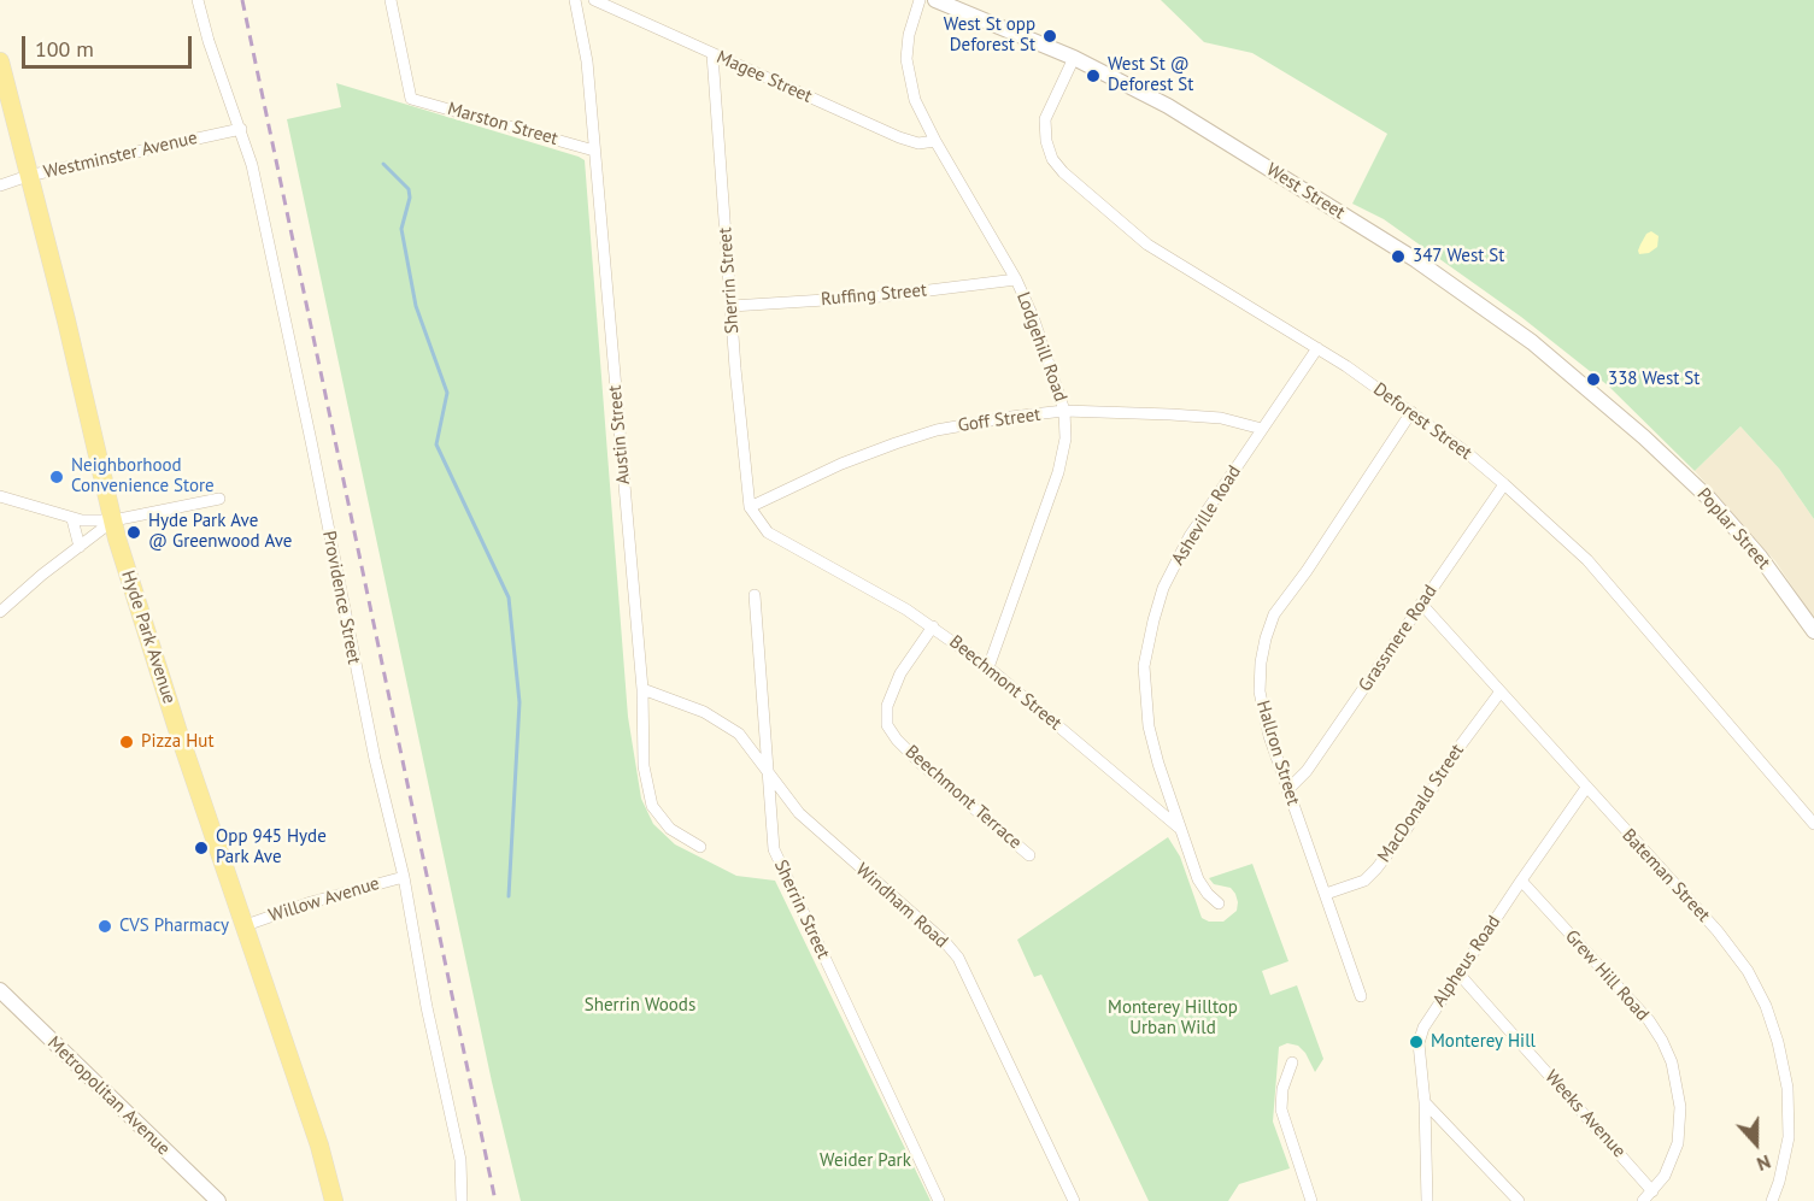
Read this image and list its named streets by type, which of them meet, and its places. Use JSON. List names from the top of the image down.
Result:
{
  "streets": {
    "main road": ["Hyde Park Avenue"],
    "street": [
      "Magee Street",
      "Marston Street",
      "Westminster Avenue",
      "West Street",
      "Sherrin Street",
      "Ruffing Street",
      "Lodgehill Road",
      "Goff Street",
      "Deforest Street",
      "Austin Street",
      "Asheville Road",
      "Poplar Street",
      "Providence Street",
      "Grassmere Road",
      "Beechmont Street",
      "Hallron Street",
      "Beechmont Terrace",
      "MacDonald Street",
      "Bateman Street",
      "Willow Avenue",
      "Windham Road",
      "Alpheus Road",
      "Grew Hill Road",
      "Metropolitan Avenue",
      "Weeks Avenue"
    ]
  },
  "crossings": [
    ["Magee Street", "Sherrin Street"],
    ["Magee Street", "Lodgehill Road"],
    ["Marston Street", "Austin Street"],
    ["Westminster Avenue", "Providence Street"],
    ["Westminster Avenue", "Hyde Park Avenue"],
    ["West Street", "Deforest Street"],
    ["West Street", "Poplar Street"],
    ["Sherrin Street", "Ruffing Street"],
    ["Sherrin Street", "Goff Street"],
    ["Sherrin Street", "Beechmont Street"],
    ["Sherrin Street", "Windham Road"],
    ["Ruffing Street", "Lodgehill Road"],
    ["Lodgehill Road", "Goff Street"],
    ["Lodgehill Road", "Beechmont Street"],
    ["Goff Street", "Asheville Road"],
    ["Goff Street", "Beechmont Street"],
    ["Deforest Street", "Asheville Road"],
    ["Deforest Street", "Grassmere Road"],
    ["Deforest Street", "Hallron Street"],
    ["Austin Street", "Windham Road"],
    ["Asheville Road", "Beechmont Street"],
    ["Providence Street", "Willow Avenue"],
    ["Hyde Park Avenue", "Willow Avenue"],
    ["Grassmere Road", "Hallron Street"],
    ["Grassmere Road", "Bateman Street"],
    ["Beechmont Street", "Beechmont Terrace"],
    ["Hallron Street", "MacDonald Street"],
    ["MacDonald Street", "Bateman Street"],
    ["Bateman Street", "Alpheus Road"],
    ["Alpheus Road", "Grew Hill Road"],
    ["Alpheus Road", "Weeks Avenue"],
    ["Grew Hill Road", "Weeks Avenue"]
  ],
  "parks": ["Sherrin Woods", "Monterey Hilltop Urban Wild", "Weider Park"],
  "places": [
    "West St opp Deforest St",
    "West St @ Deforest St",
    "347 West St",
    "338 West St",
    "Neighborhood Convenience Store",
    "Hyde Park Ave @ Greenwood Ave",
    "Pizza Hut",
    "Opp 945 Hyde Park Ave",
    "CVS Pharmacy",
    "Monterey Hill"
  ],
  "scale_bar": "100 m",
  "north": "bottom"
}
